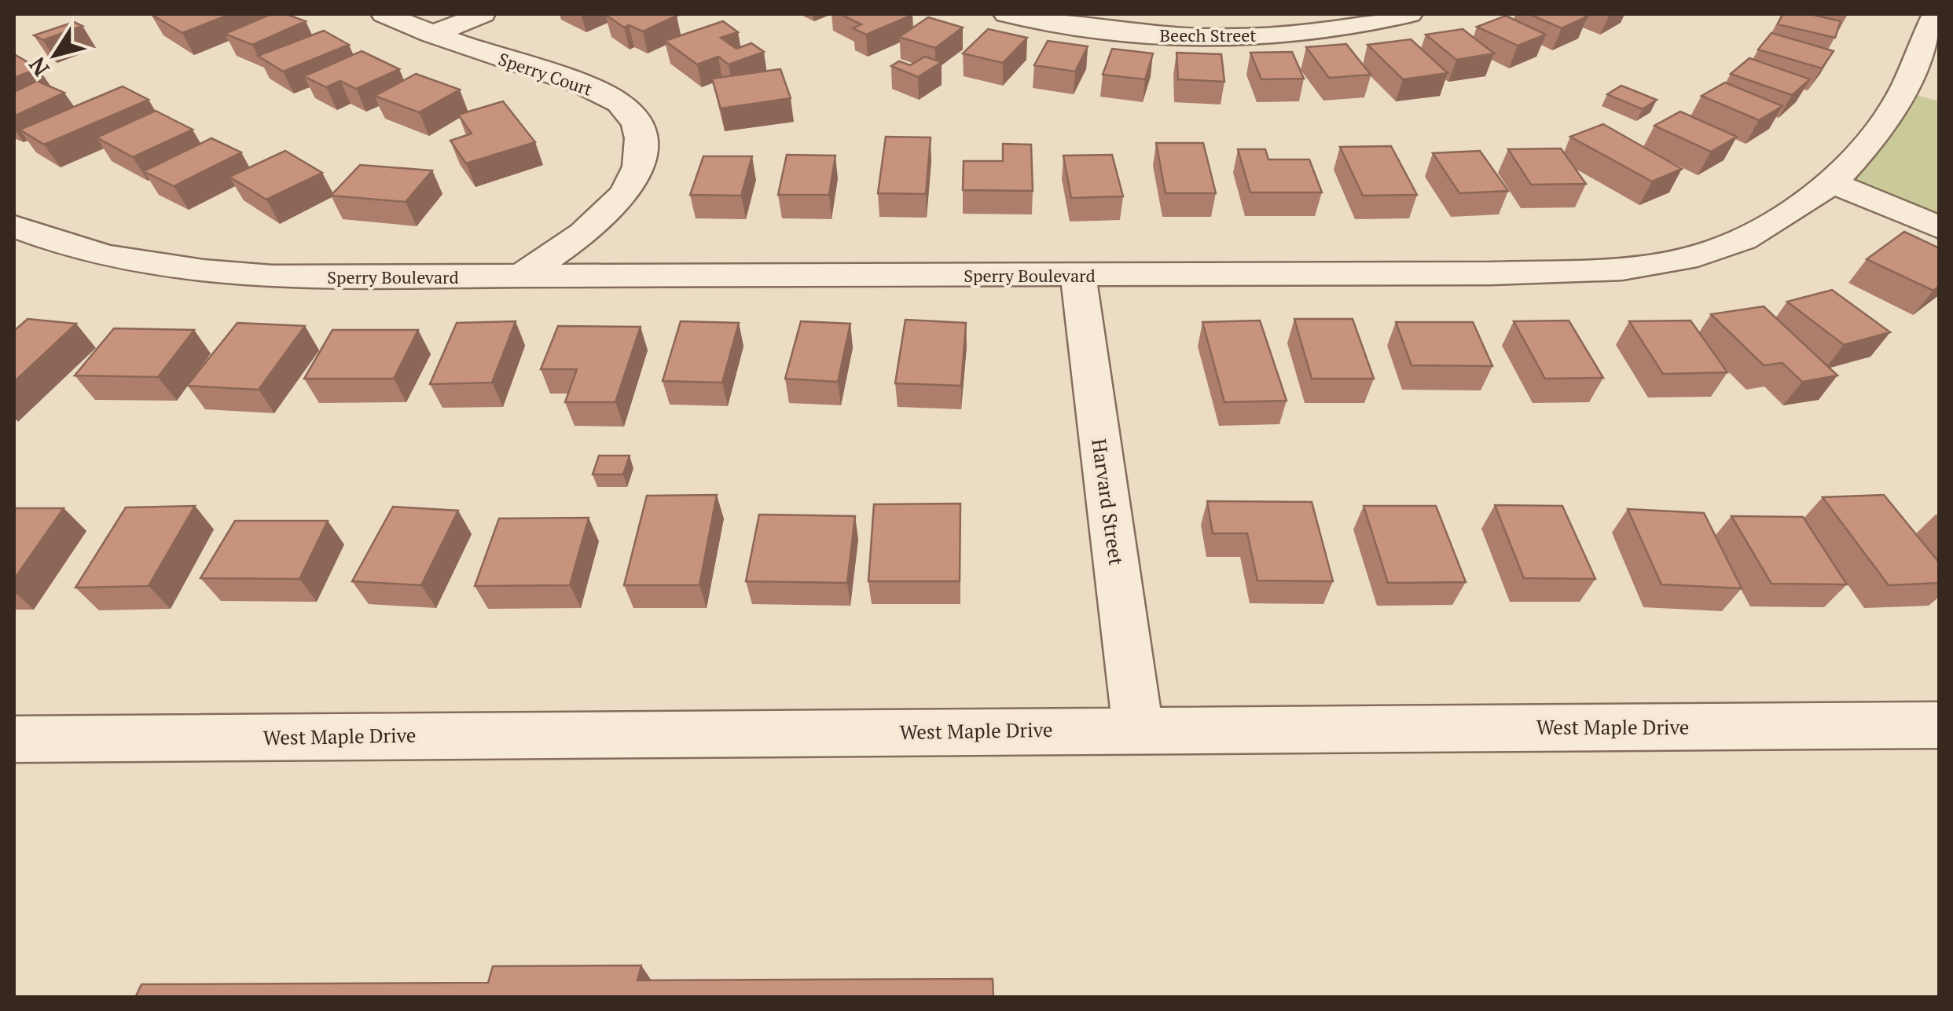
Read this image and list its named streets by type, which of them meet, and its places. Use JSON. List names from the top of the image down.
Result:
{
  "streets": {
    "street": [
      "Beech Street",
      "Sperry Court",
      "Sperry Boulevard",
      "Harvard Street",
      "West Maple Drive"
    ]
  },
  "crossings": [
    ["Sperry Court", "Sperry Boulevard"],
    ["Sperry Boulevard", "Harvard Street"],
    ["Harvard Street", "West Maple Drive"]
  ],
  "north": "bottom left"
}
